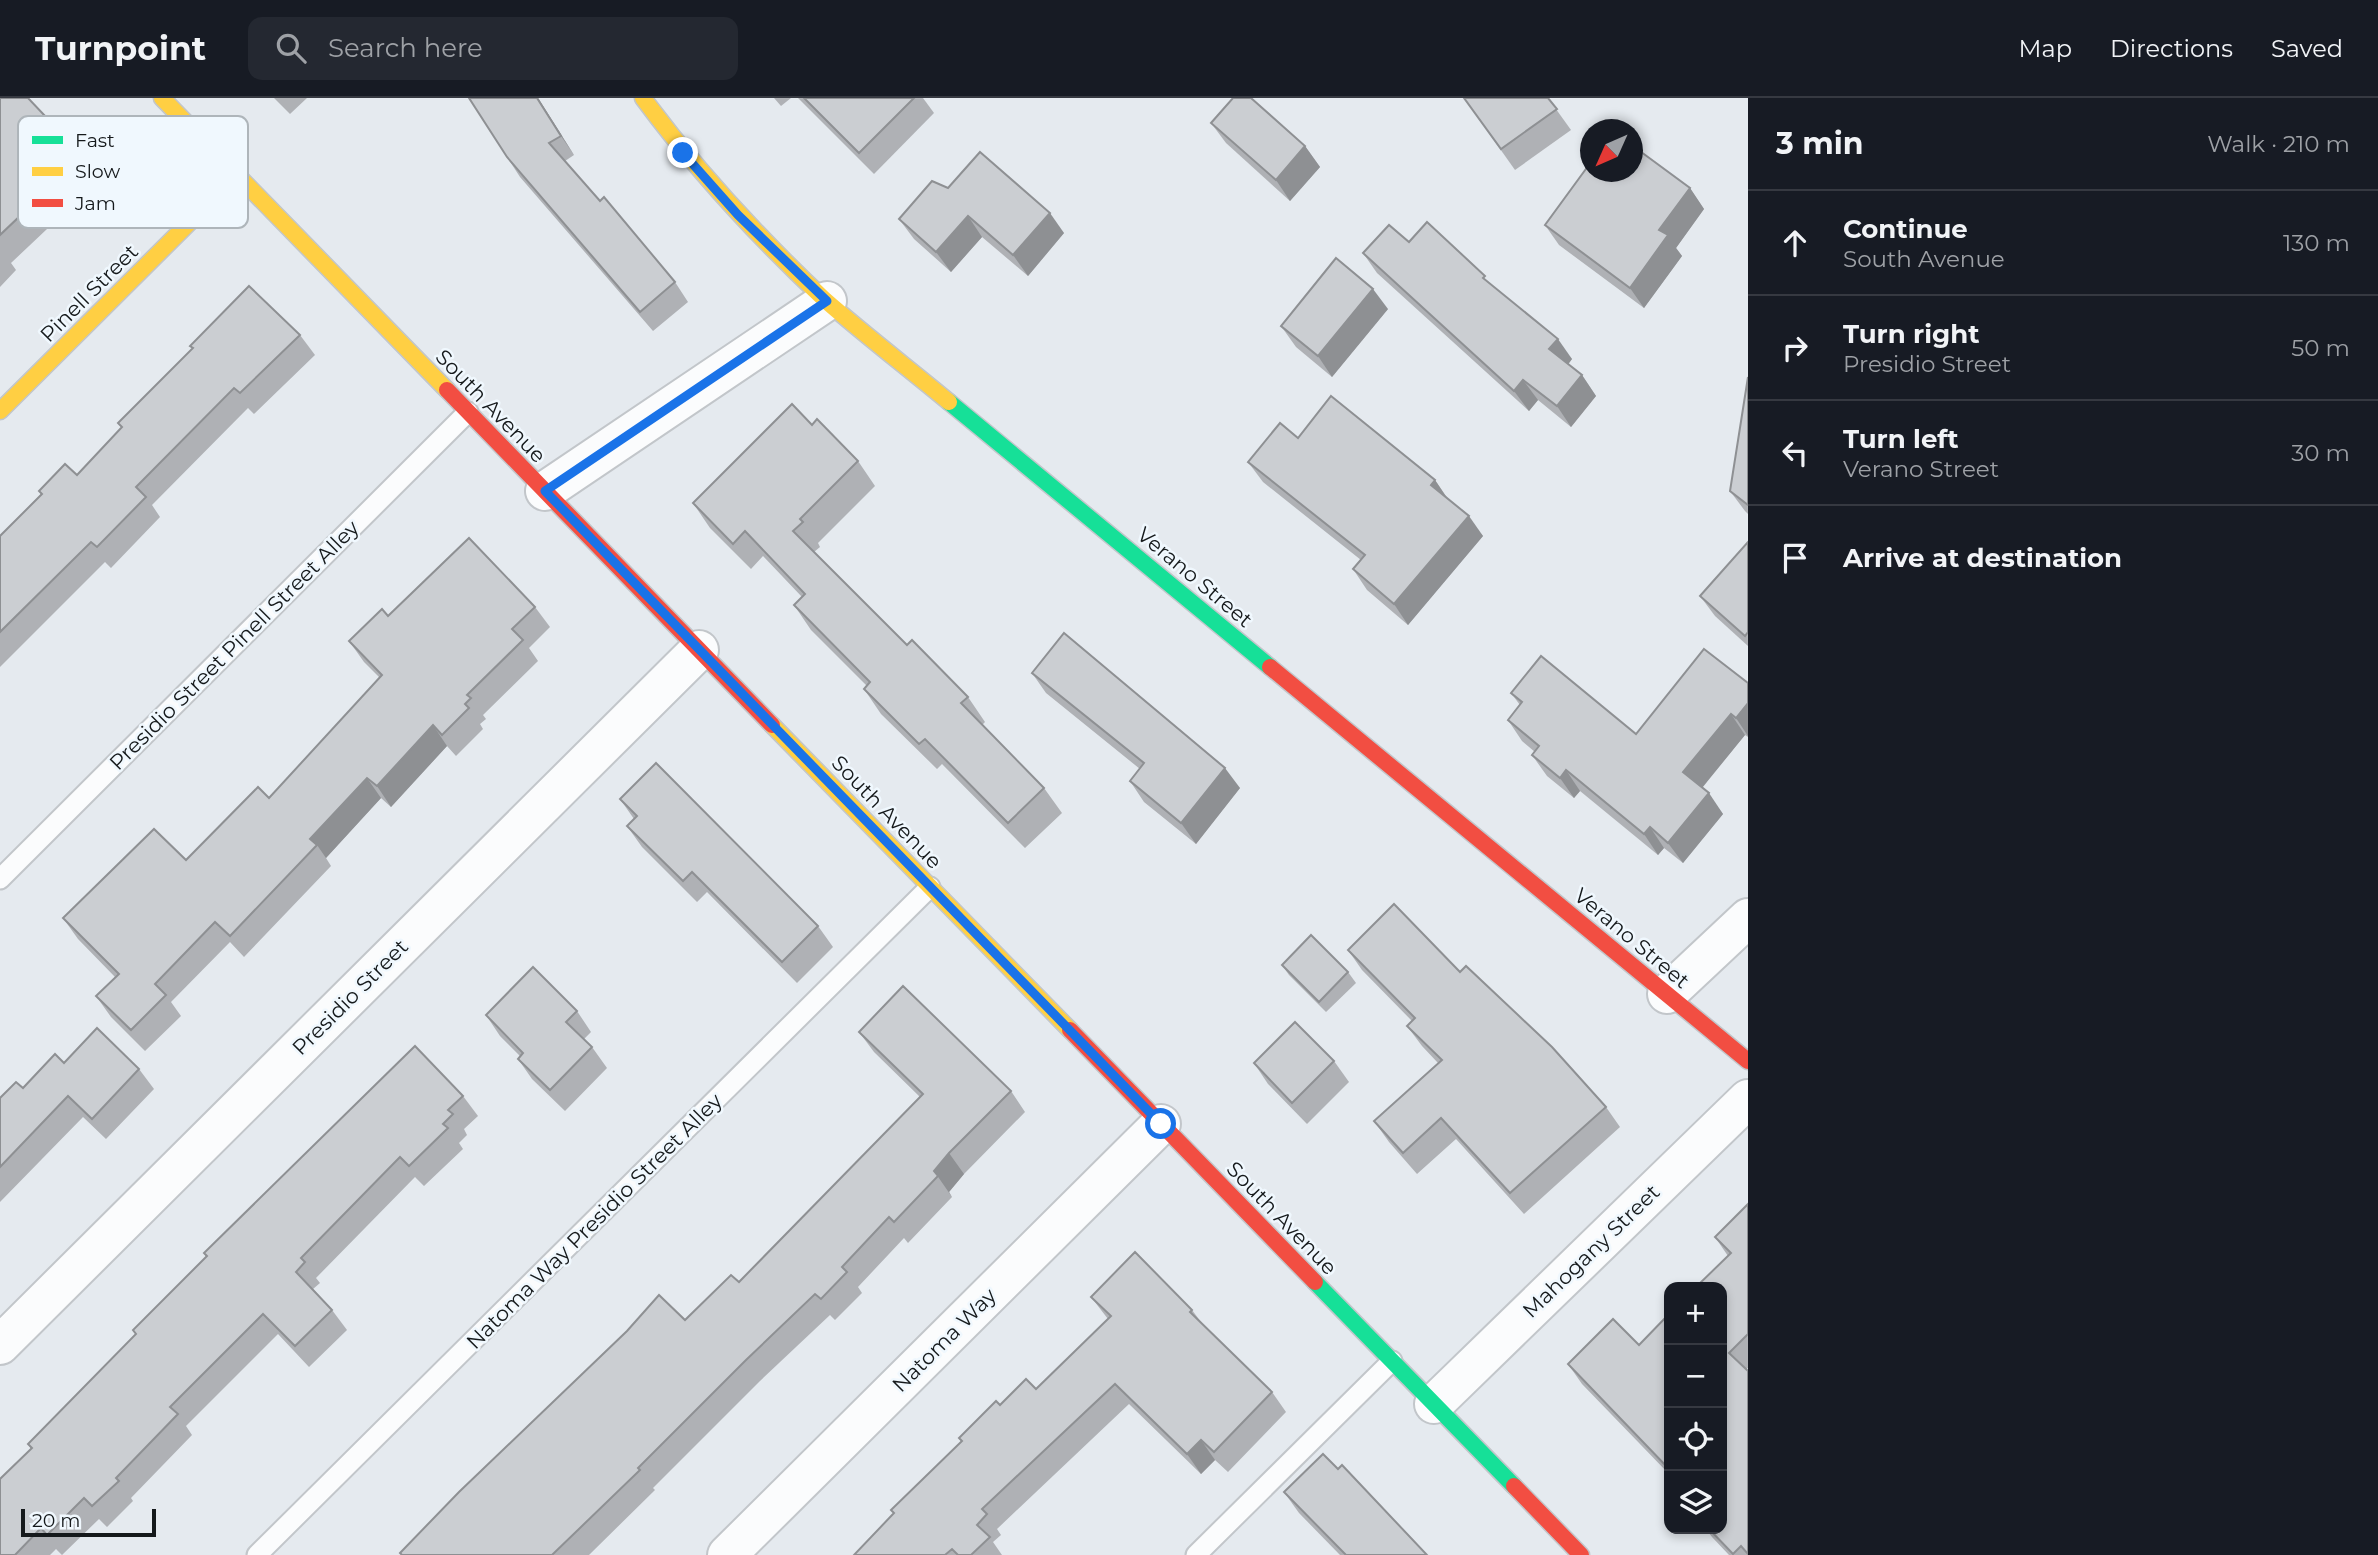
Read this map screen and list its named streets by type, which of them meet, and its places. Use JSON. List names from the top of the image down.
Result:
{
  "streets": {
    "street": [
      "Pinell Street",
      "South Avenue",
      "Verano Street",
      "Presidio Street",
      "Mahogany Street",
      "Natoma Way"
    ],
    "lane": ["Presidio Street Pinell Street Alley", "Natoma Way Presidio Street Alley"]
  },
  "crossings": [
    ["South Avenue", "Presidio Street Pinell Street Alley"],
    ["South Avenue", "Presidio Street"],
    ["South Avenue", "Natoma Way Presidio Street Alley"],
    ["South Avenue", "Mahogany Street"],
    ["South Avenue", "Natoma Way"]
  ],
  "legend": ["Fast", "Slow", "Jam"],
  "scale_bar": "20 m",
  "north": "bottom left",
  "page": {
    "header": "Turnpoint",
    "search": "Search here",
    "nav": ["Map", "Directions", "Saved"],
    "heading": ["3 min", "Walk · 210 m"],
    "list": [
      ["Continue", "South Avenue", "130 m"],
      ["Turn right", "Presidio Street", "50 m"],
      ["Turn left", "Verano Street", "30 m"],
      "Arrive at destination"
    ],
    "map_buttons": ["+", "−"],
    "scale": "20 m"
  }
}
